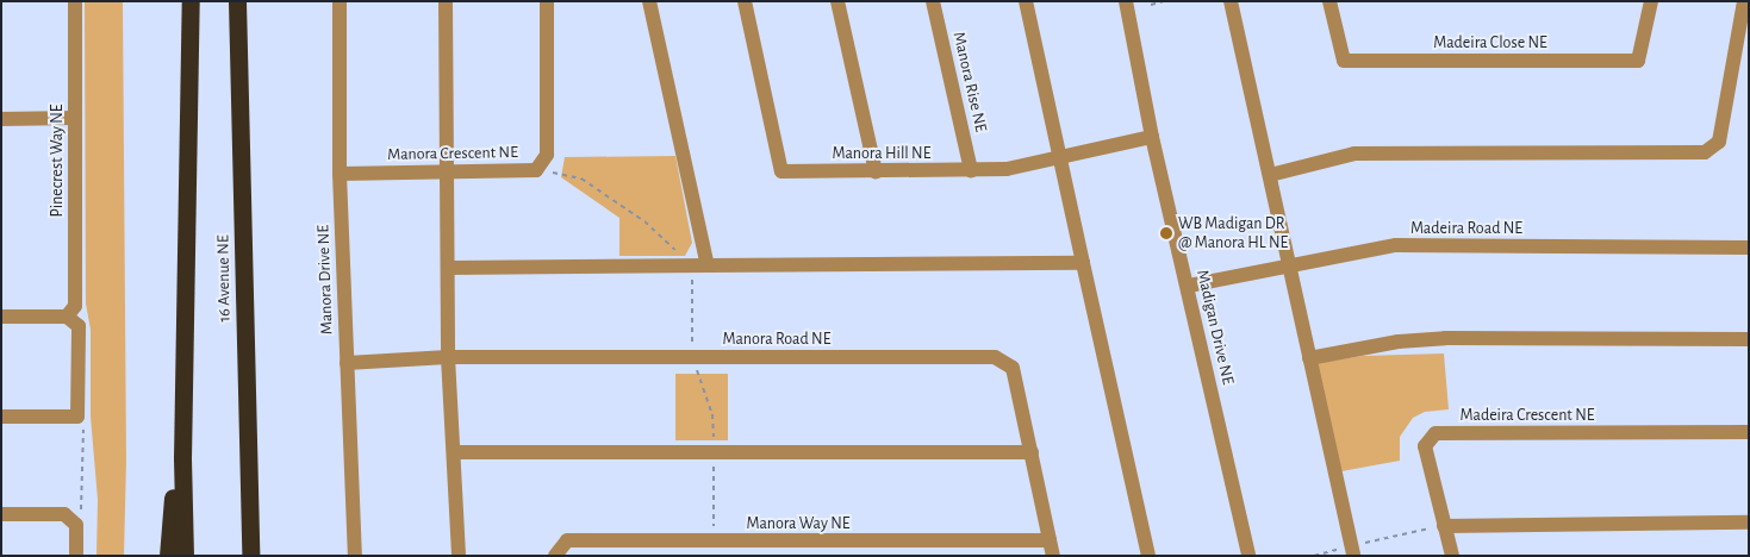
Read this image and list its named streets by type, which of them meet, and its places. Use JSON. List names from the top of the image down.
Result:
{
  "streets": {
    "highway": ["16 Avenue NE"],
    "street": [
      "Madeira Close NE",
      "Manora Rise NE",
      "Manora Crescent NE",
      "Manora Hill NE",
      "Pinecrest Way NE",
      "Madeira Road NE",
      "Manora Drive NE",
      "Madigan Drive NE",
      "Manora Road NE",
      "Madeira Crescent NE",
      "Manora Way NE"
    ]
  },
  "crossings": [
    ["Manora Rise NE", "Manora Hill NE"],
    ["Manora Crescent NE", "Manora Drive NE"],
    ["Manora Hill NE", "Madigan Drive NE"],
    ["Madeira Road NE", "Madigan Drive NE"],
    ["Manora Drive NE", "Manora Road NE"],
    ["Manora Road NE", "Manora Way NE"]
  ],
  "places": ["WB Madigan DR @ Manora HL NE"]
}
